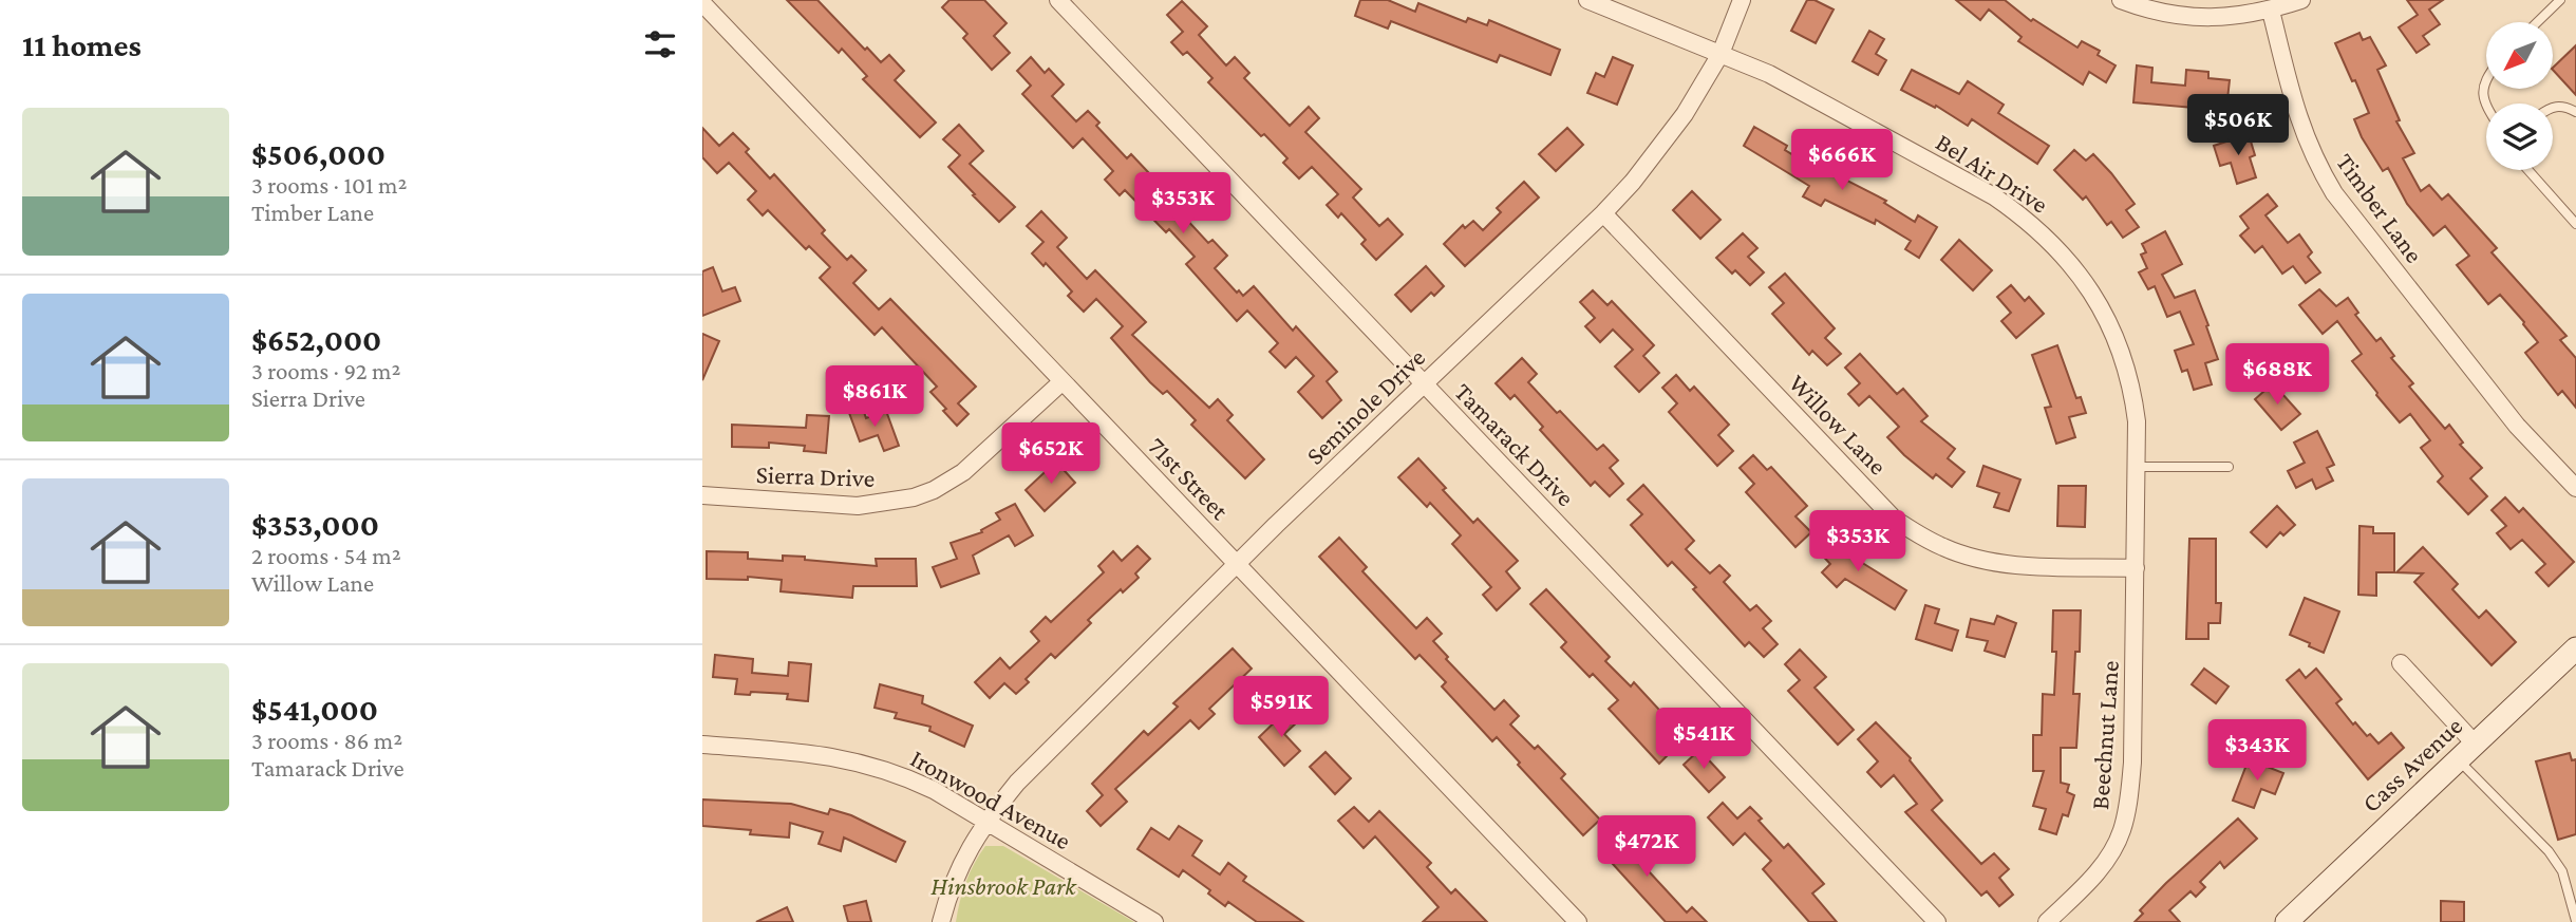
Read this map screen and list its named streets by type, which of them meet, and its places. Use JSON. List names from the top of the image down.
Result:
{
  "streets": {
    "main road": ["Cass Avenue"],
    "street": [
      "Bel Air Drive",
      "Timber Lane",
      "Seminole Drive",
      "Willow Lane",
      "Tamarack Drive",
      "Sierra Drive",
      "71st Street",
      "Beechnut Lane",
      "Ironwood Avenue"
    ]
  },
  "crossings": [
    ["Bel Air Drive", "Seminole Drive"],
    ["Bel Air Drive", "Willow Lane"],
    ["Bel Air Drive", "Beechnut Lane"],
    ["Seminole Drive", "Willow Lane"],
    ["Seminole Drive", "Tamarack Drive"],
    ["Seminole Drive", "71st Street"],
    ["Seminole Drive", "Ironwood Avenue"],
    ["Willow Lane", "Beechnut Lane"],
    ["Sierra Drive", "71st Street"]
  ],
  "parks": ["Hinsbrook Park"],
  "north": "bottom left",
  "page": {
    "heading": "11 homes",
    "list": [
      {
        "name": "$506,000",
        "note": "3 rooms · 101 m² · Timber Lane"
      },
      {
        "name": "$652,000",
        "note": "3 rooms · 92 m² · Sierra Drive"
      },
      {
        "name": "$353,000",
        "note": "2 rooms · 54 m² · Willow Lane"
      },
      {
        "name": "$541,000",
        "note": "3 rooms · 86 m² · Tamarack Drive"
      }
    ],
    "price": [
      "$506K",
      "$666K",
      "$353K",
      "$688K",
      "$861K",
      "$652K",
      "$353K",
      "$591K",
      "$541K",
      "$343K",
      "$472K"
    ]
  }
}
